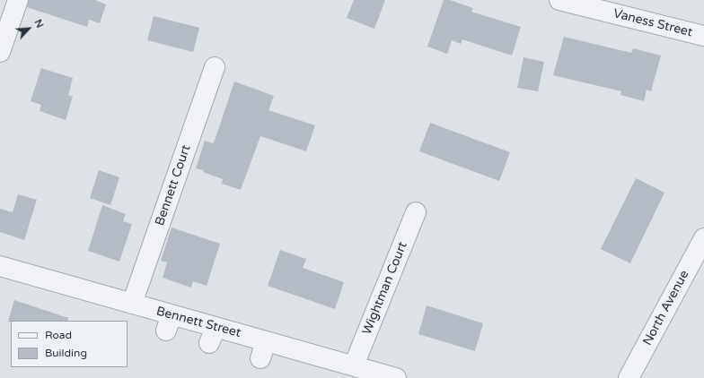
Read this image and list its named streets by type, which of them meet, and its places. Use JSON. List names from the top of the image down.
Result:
{
  "streets": {
    "street": [
      "Vaness Street",
      "Bennett Court",
      "Wightman Court",
      "North Avenue",
      "Bennett Street"
    ]
  },
  "crossings": [
    ["Bennett Court", "Bennett Street"],
    ["Wightman Court", "Bennett Street"]
  ],
  "legend": ["Road", "Building"],
  "north": "top right"
}
